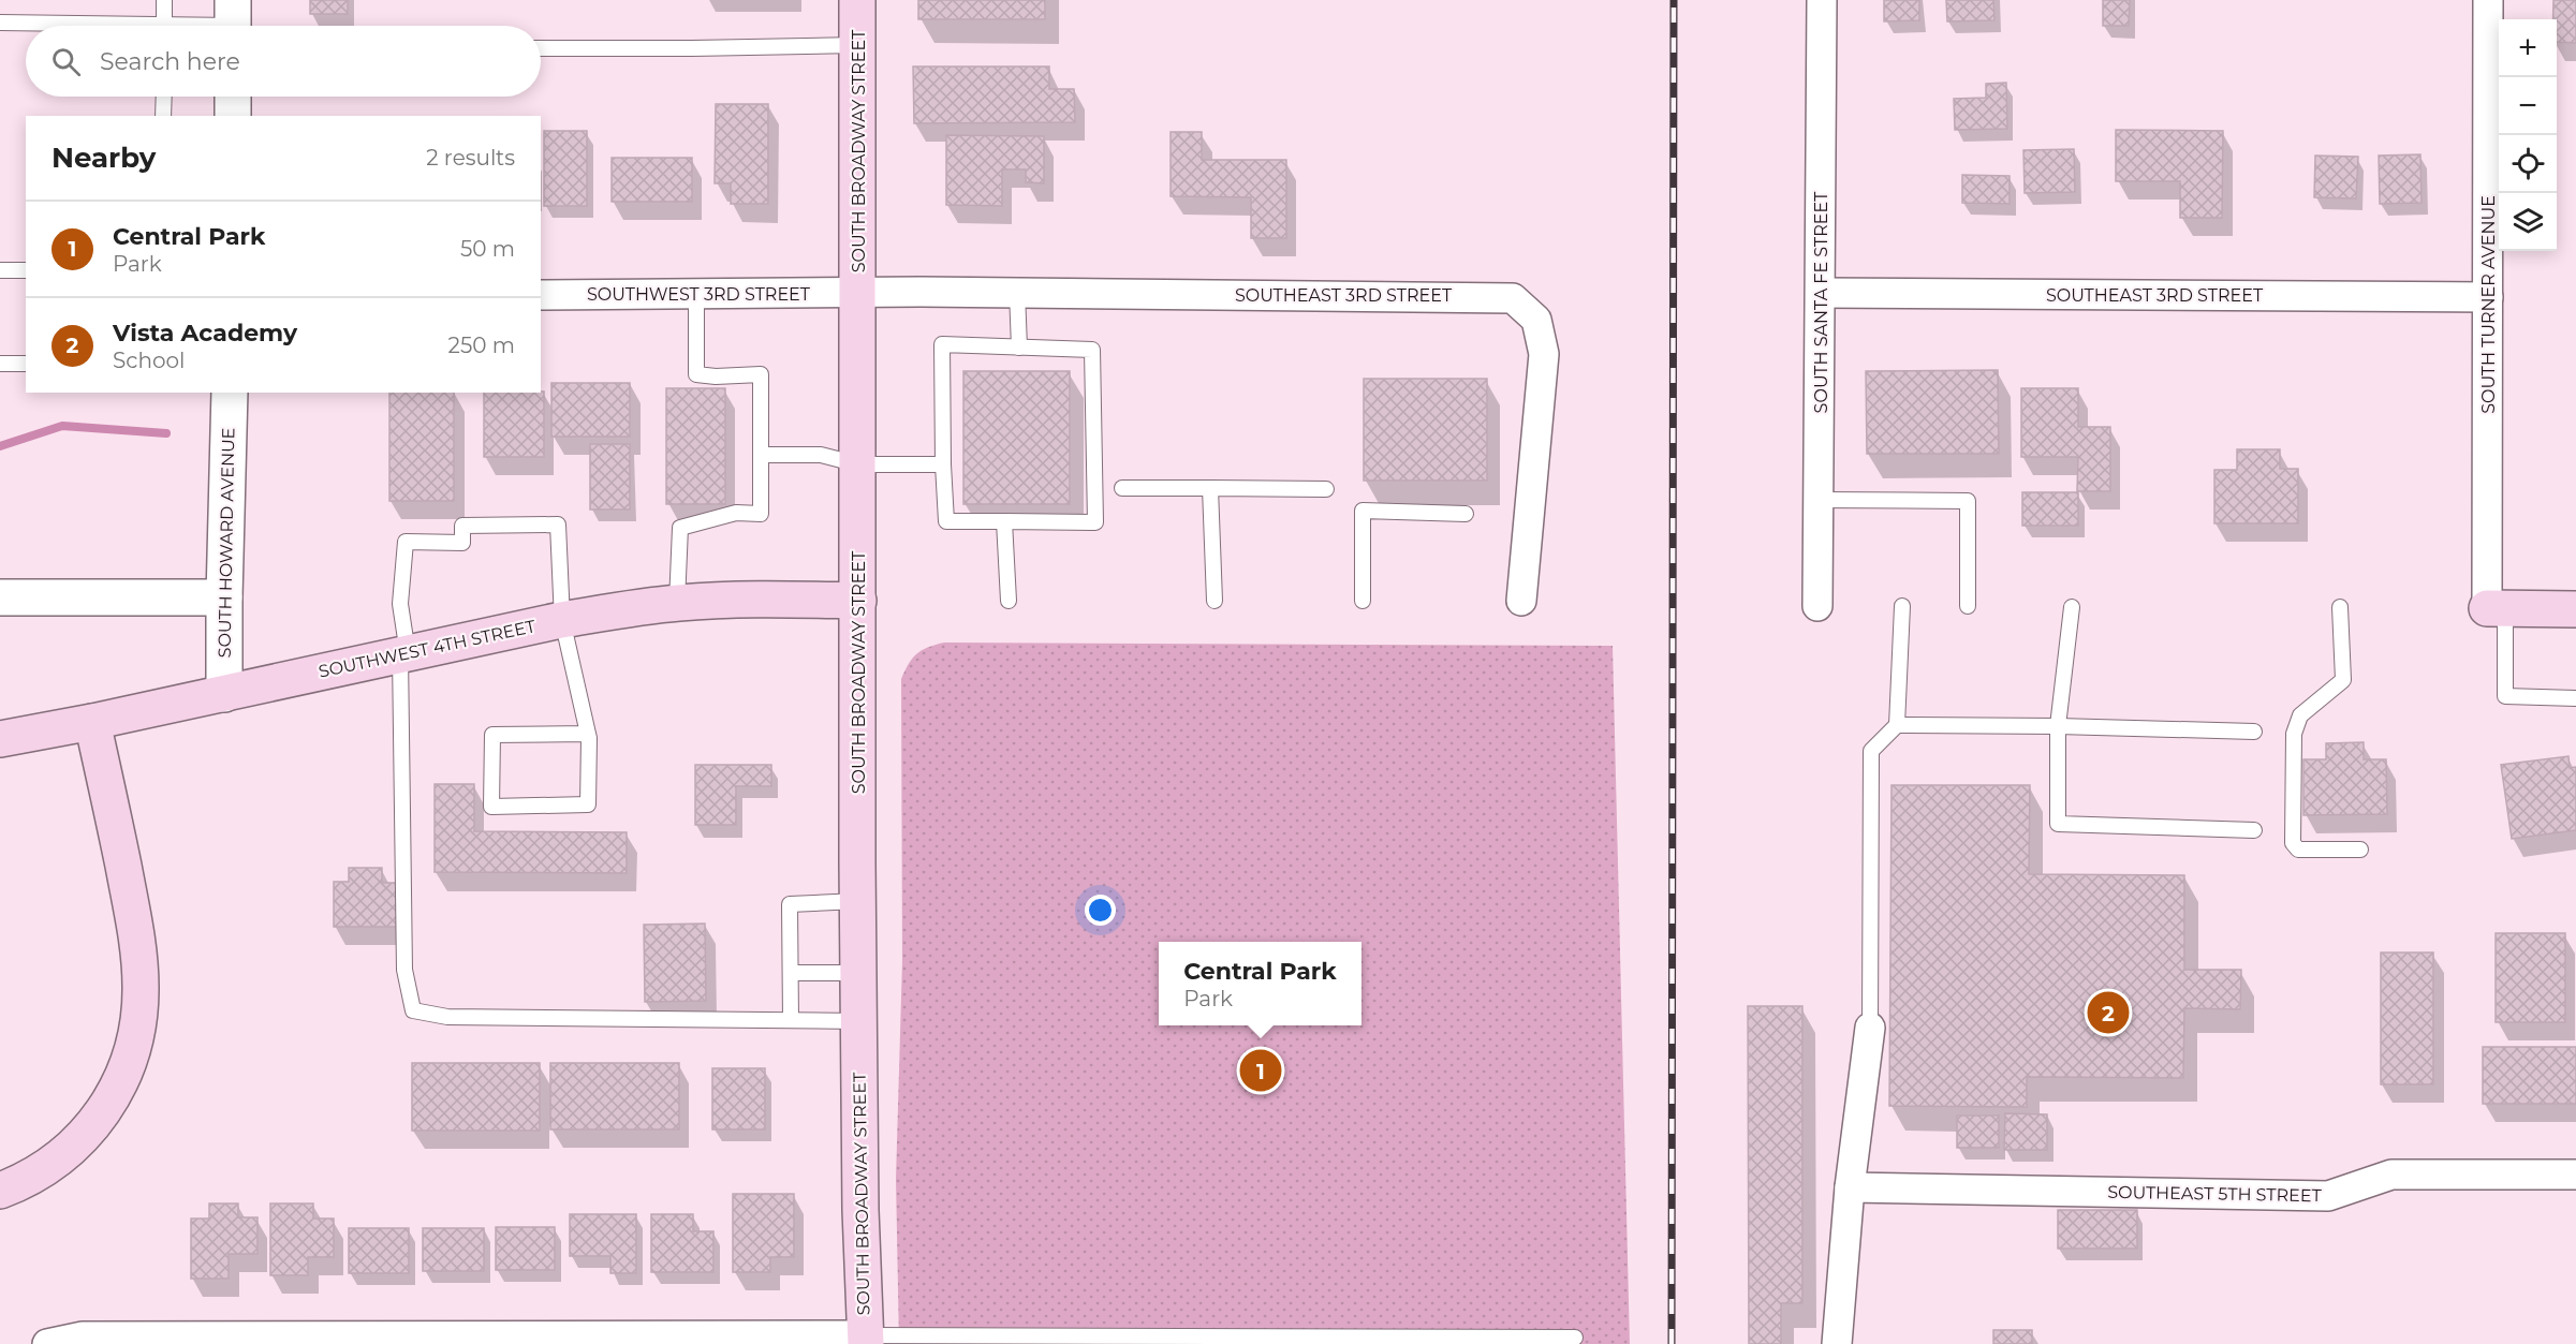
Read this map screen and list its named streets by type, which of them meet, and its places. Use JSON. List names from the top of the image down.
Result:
{
  "streets": {
    "main road": ["SOUTH BROADWAY STREET", "SOUTHWEST 4TH STREET"],
    "street": [
      "SOUTHWEST 3RD STREET",
      "SOUTHEAST 3RD STREET",
      "SOUTH SANTA FE STREET",
      "SOUTH TURNER AVENUE",
      "SOUTH HOWARD AVENUE",
      "SOUTHEAST 5TH STREET"
    ]
  },
  "crossings": [
    ["SOUTH BROADWAY STREET", "SOUTHWEST 3RD STREET"],
    ["SOUTH BROADWAY STREET", "SOUTHEAST 3RD STREET"],
    ["SOUTH BROADWAY STREET", "SOUTHWEST 4TH STREET"],
    ["SOUTHWEST 3RD STREET", "SOUTHEAST 3RD STREET"],
    ["SOUTHEAST 3RD STREET", "SOUTH SANTA FE STREET"],
    ["SOUTHEAST 3RD STREET", "SOUTH TURNER AVENUE"],
    ["SOUTH HOWARD AVENUE", "SOUTHWEST 4TH STREET"]
  ],
  "page": {
    "map_buttons": ["+", "−"],
    "search": "Search here",
    "heading": ["Nearby", "2 results"],
    "list": [
      {
        "mark": "1",
        "name": "Central Park",
        "note": "Park",
        "value": "50 m"
      },
      {
        "mark": "2",
        "name": "Vista Academy",
        "note": "School",
        "value": "250 m"
      }
    ],
    "popup": ["Central Park", "Park"],
    "pins": ["2", "1"]
  }
}
